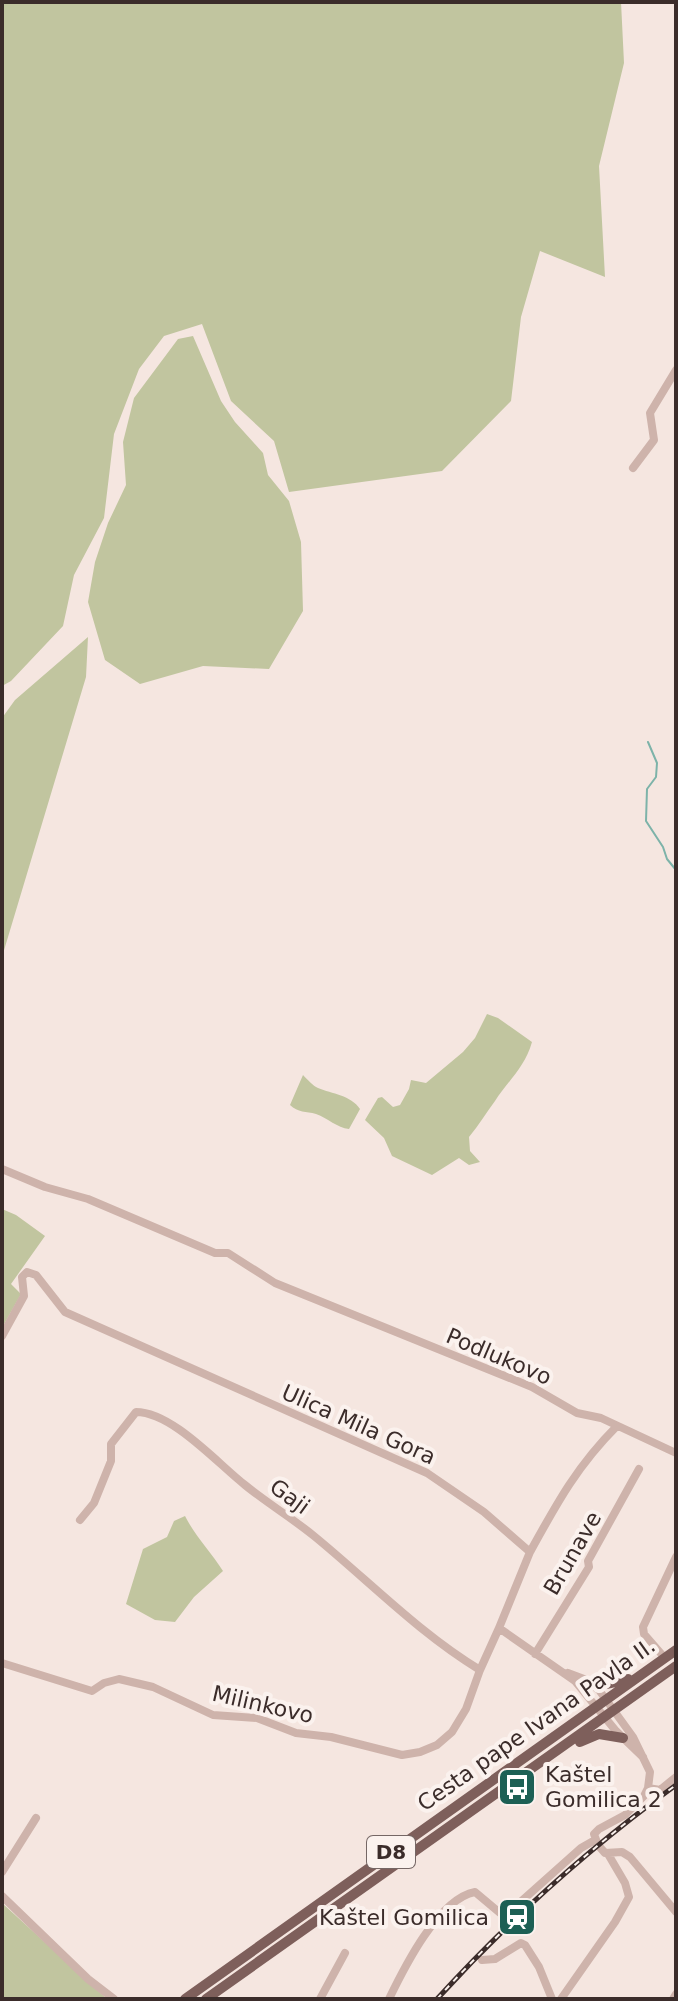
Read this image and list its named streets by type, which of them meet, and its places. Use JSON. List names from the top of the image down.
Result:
{
  "streets": {
    "main road": ["Cesta pape Ivana Pavla II.", "D8"],
    "street": [
      "Podlukovo",
      "Ulica Mila Gora",
      "Gaji",
      "Brunave",
      "Milinkovo"
    ]
  },
  "crossings": [
    ["Gaji", "Milinkovo"]
  ],
  "places": {
    "bus stop": ["Kaštel Gomilica 2"],
    "station": ["Kaštel Gomilica"]
  }
}
